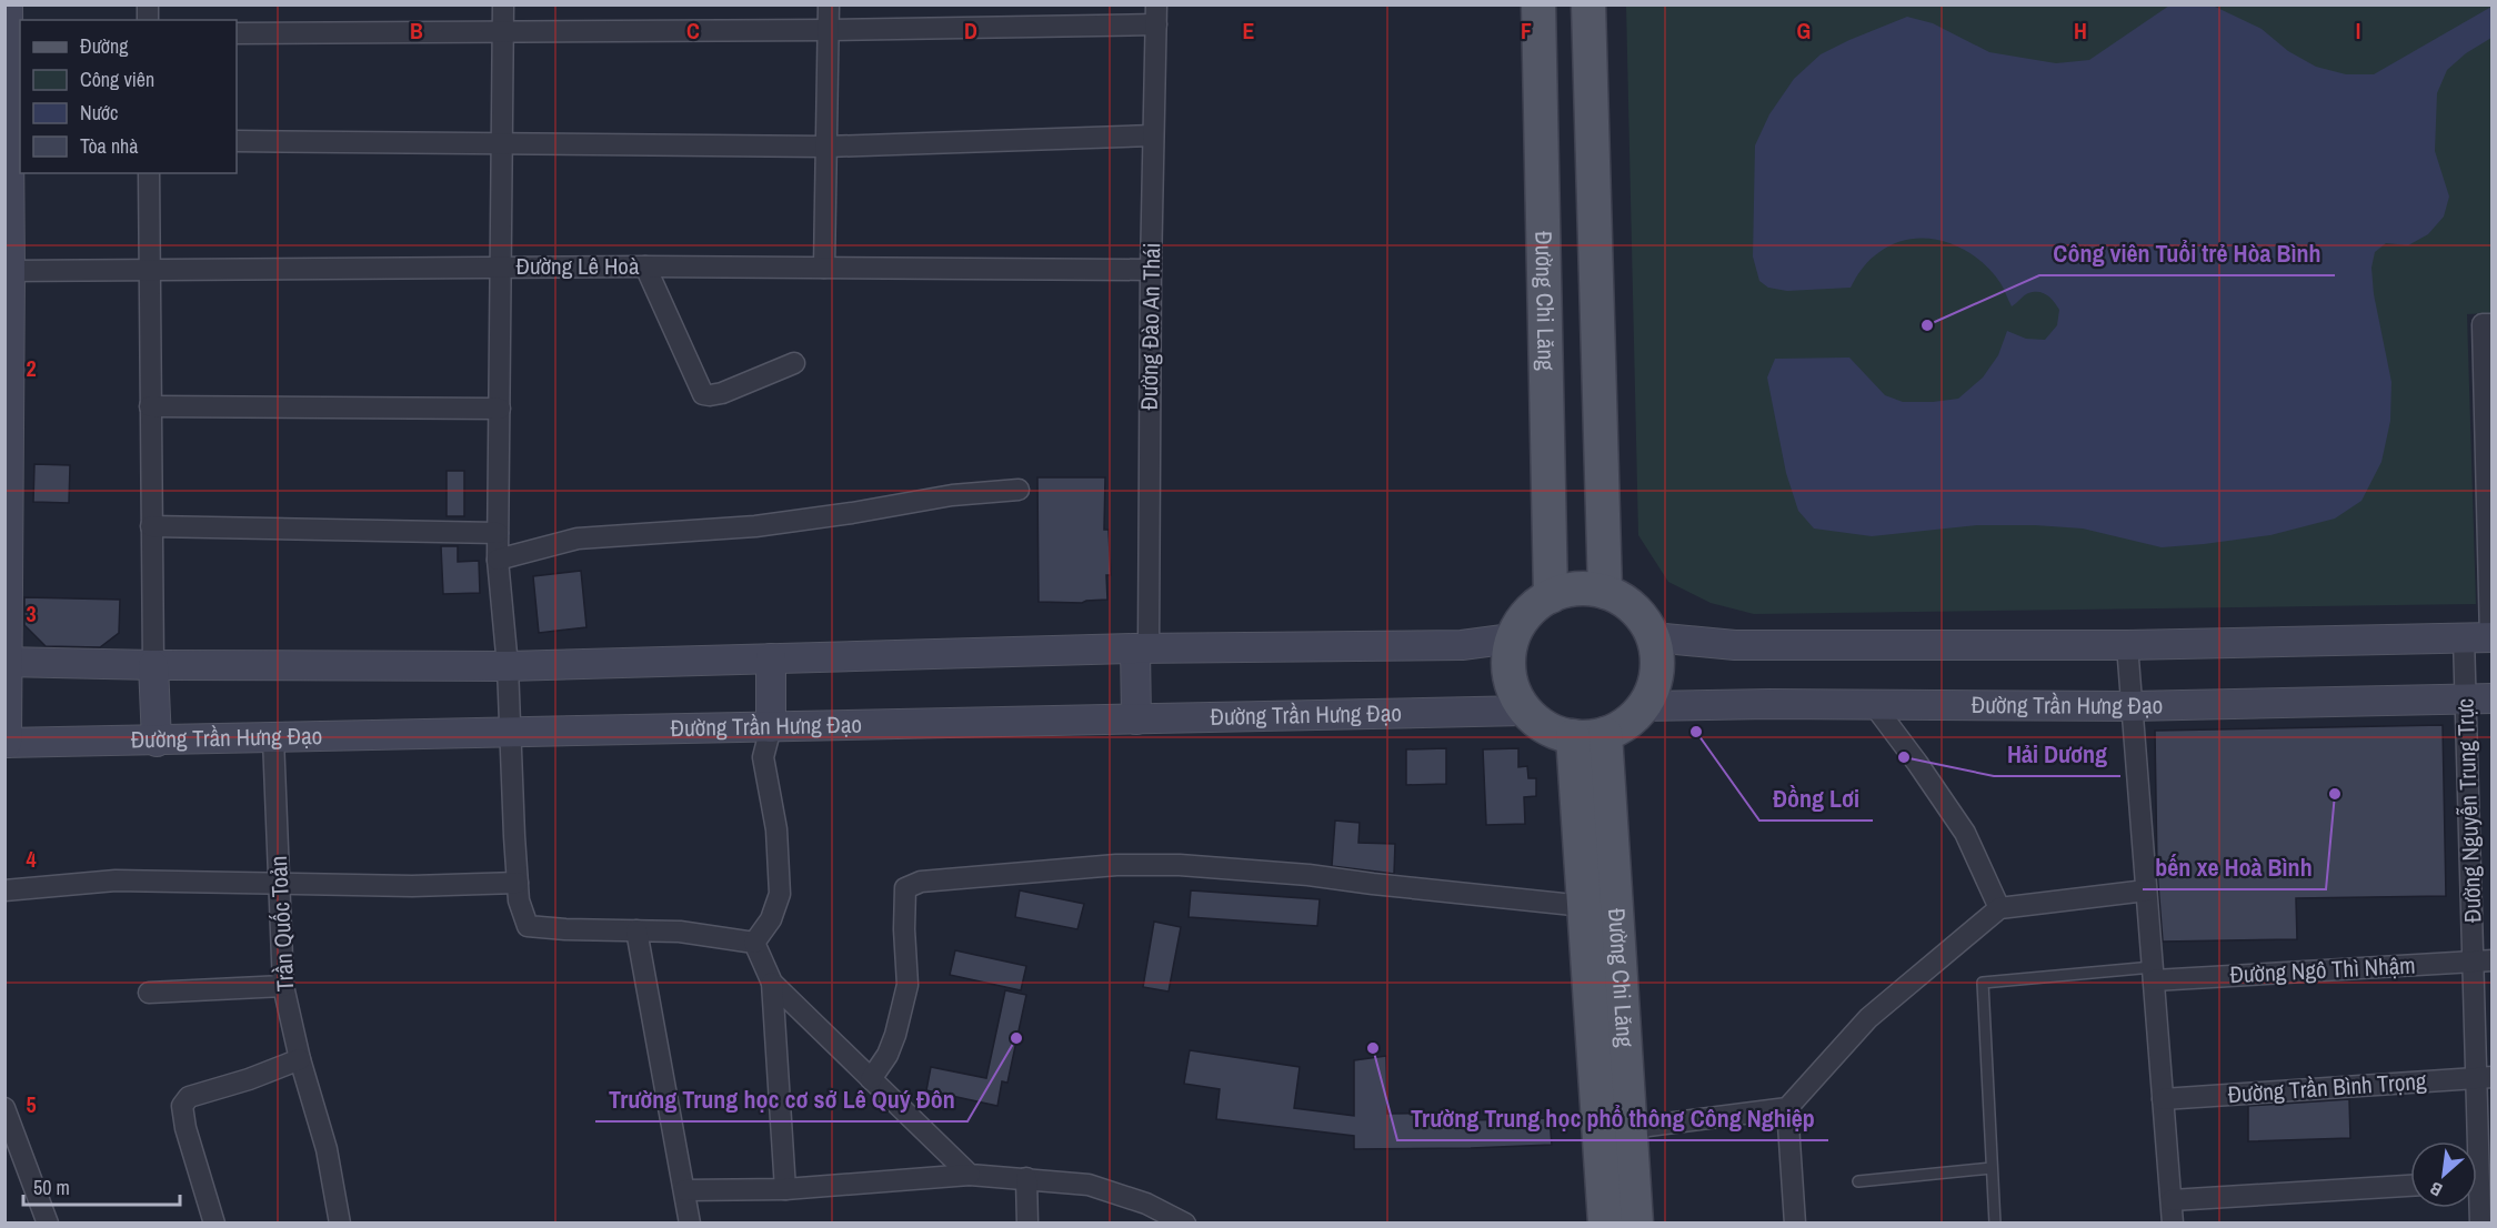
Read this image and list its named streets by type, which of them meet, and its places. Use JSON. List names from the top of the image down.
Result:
{
  "streets": {
    "main road": ["Đường Chi Lăng", "Đường Trần Hưng Đạo"],
    "street": [
      "Đường Lê Hoà",
      "Đường Đào An Thái",
      "Đường Nguyễn Trung Trực",
      "Trần Quốc Toản",
      "Đường Ngô Thì Nhậm",
      "Đường Trần Bình Trọng"
    ]
  },
  "crossings": [
    ["Đường Lê Hoà", "Đường Đào An Thái"],
    ["Đường Chi Lăng", "Đường Trần Hưng Đạo"],
    ["Đường Trần Hưng Đạo", "Đường Nguyễn Trung Trực"],
    ["Đường Trần Hưng Đạo", "Trần Quốc Toản"],
    ["Đường Nguyễn Trung Trực", "Đường Ngô Thì Nhậm"],
    ["Đường Nguyễn Trung Trực", "Đường Trần Bình Trọng"]
  ],
  "places": [
    "Công viên Tuổi trẻ Hòa Bình",
    "Đồng Lơi",
    "Hải Dương",
    "bến xe Hoà Bình",
    "Trường Trung học cơ sở Lê Quý Đôn",
    "Trường Trung học phổ thông Công Nghiệp"
  ],
  "legend": [
    "Đường",
    "Công viên",
    "Nước",
    "Tòa nhà"
  ],
  "scale_bar": "50 m",
  "north": "bottom left",
  "grid": {
    "columns": [
      "B",
      "C",
      "D",
      "E",
      "F",
      "G",
      "H",
      "I"
    ],
    "rows": [
      "2",
      "3",
      "4",
      "5"
    ]
  }
}
